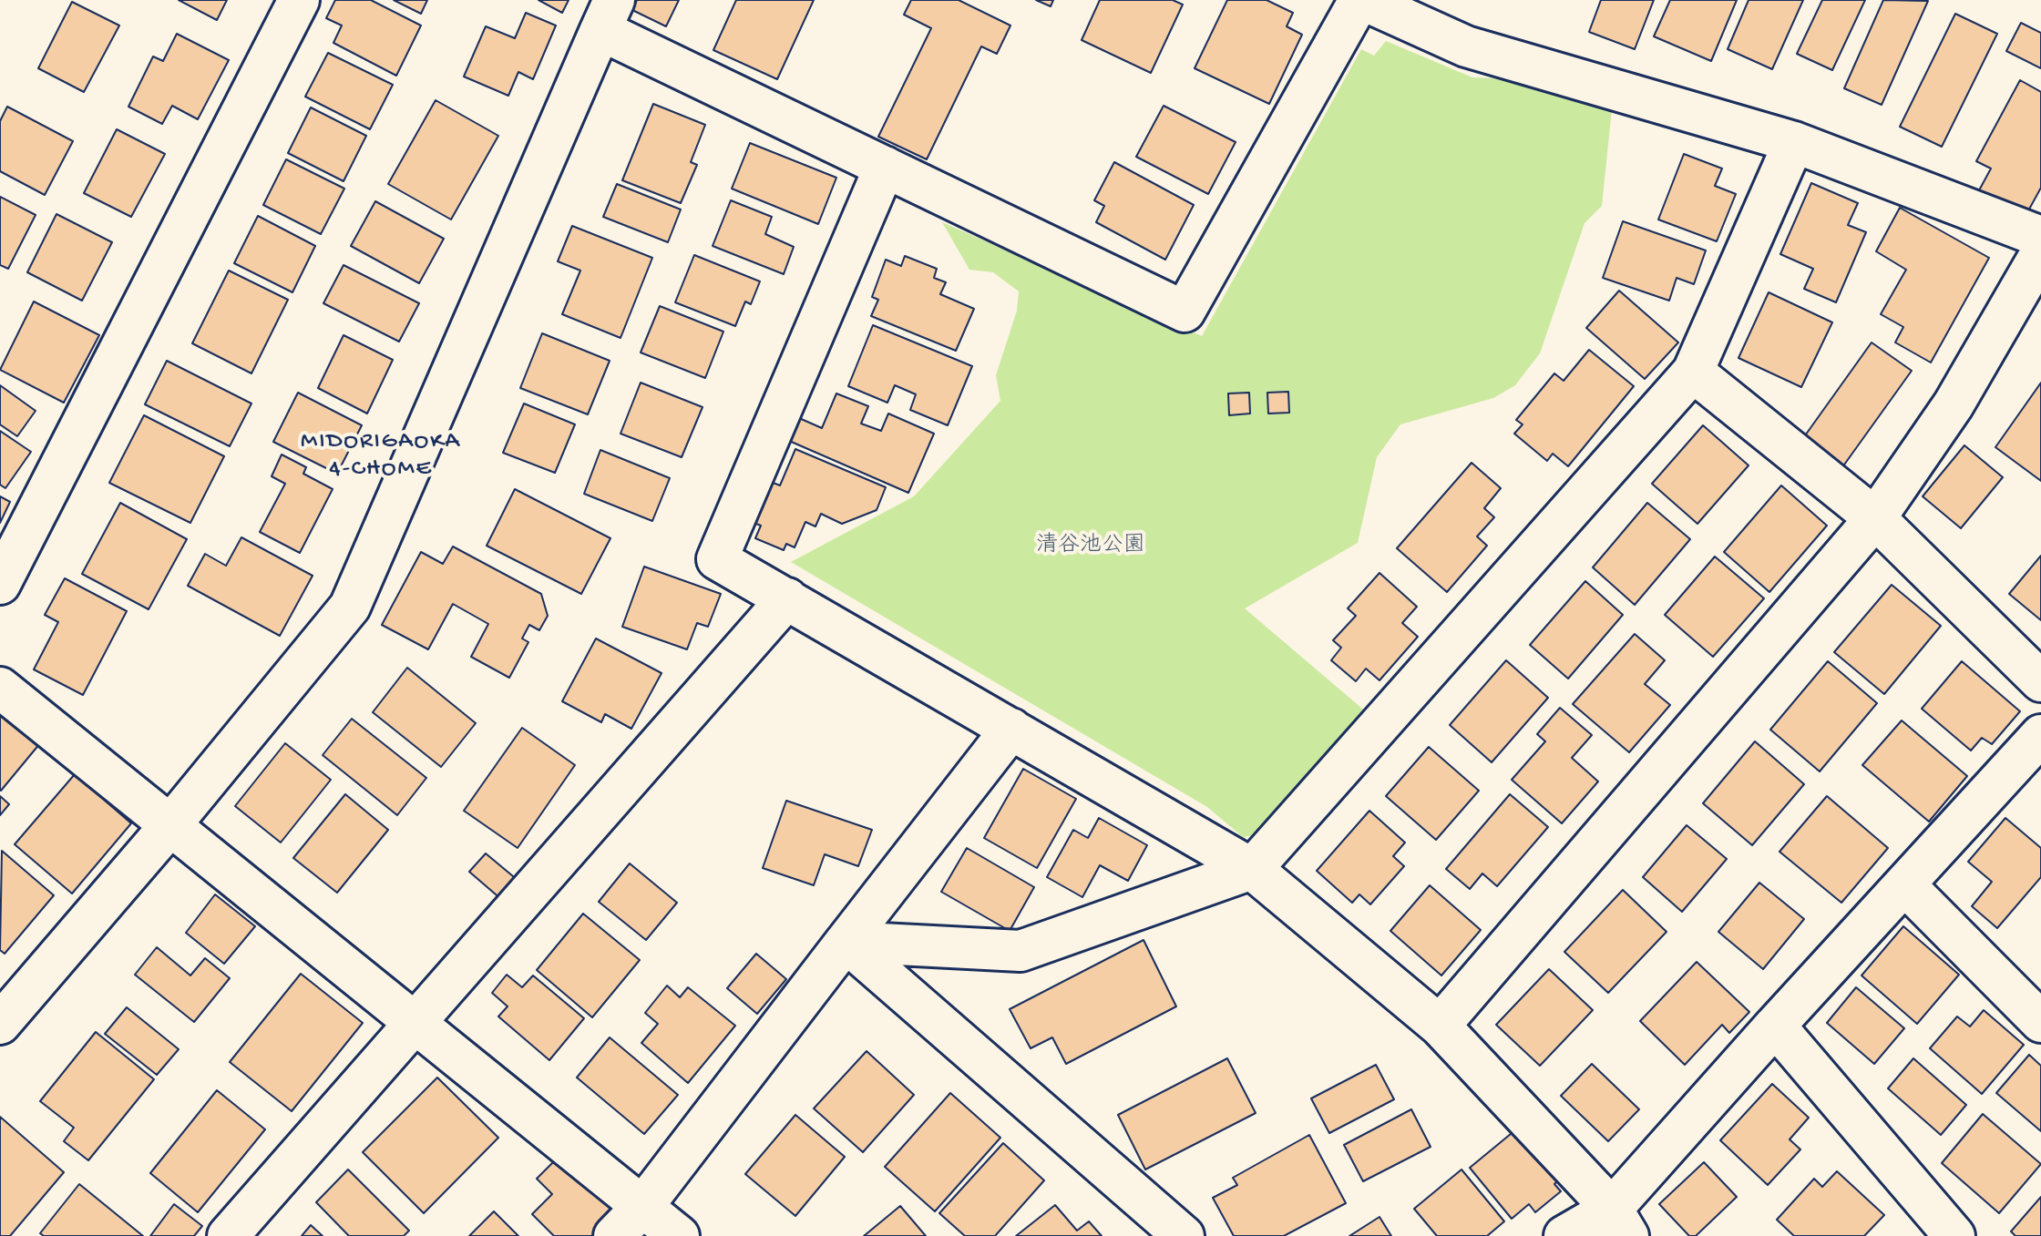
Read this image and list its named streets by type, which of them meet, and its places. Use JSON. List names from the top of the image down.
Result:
{
  "districts": ["MIDORIGAOKA 4-CHOME"],
  "parks": ["清谷池公園"]
}
